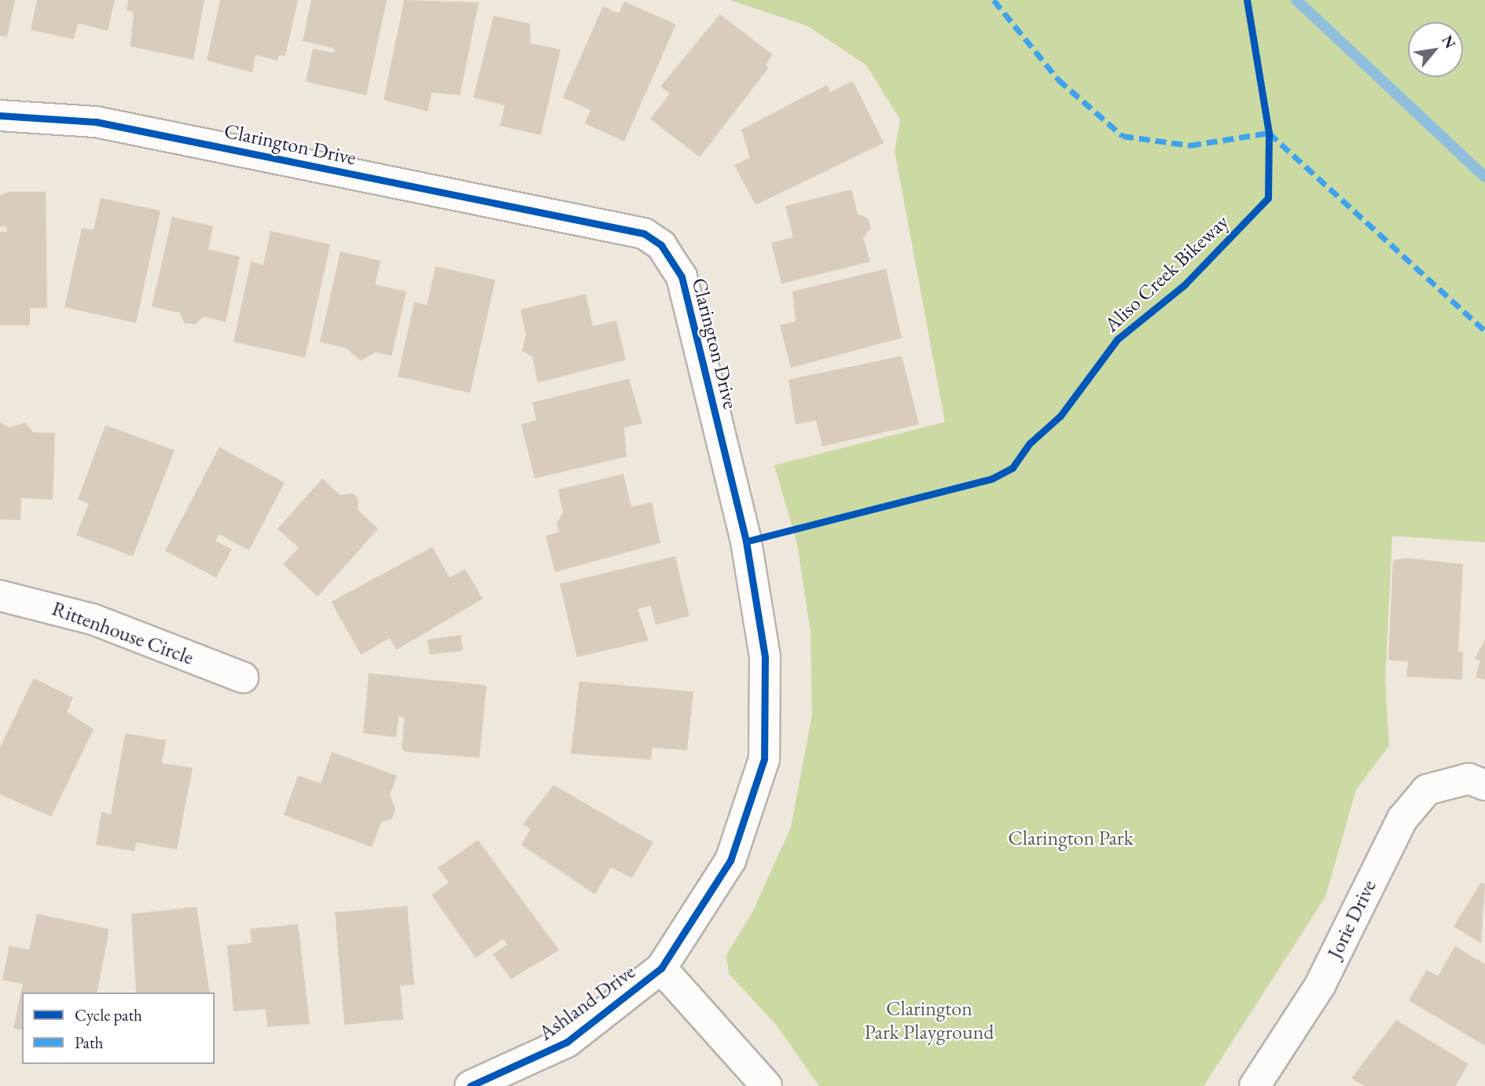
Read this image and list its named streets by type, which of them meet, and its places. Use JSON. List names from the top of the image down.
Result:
{
  "streets": {
    "street": [
      "Clarington Drive",
      "Rittenhouse Circle",
      "Jorie Drive",
      "Ashland Drive"
    ],
    "cycle path": ["Aliso Creek Bikeway"]
  },
  "crossings": [
    ["Clarington Drive", "Ashland Drive"]
  ],
  "parks": ["Clarington Park", "Clarington Park Playground"],
  "legend": ["Cycle path", "Path"],
  "north": "top right"
}
